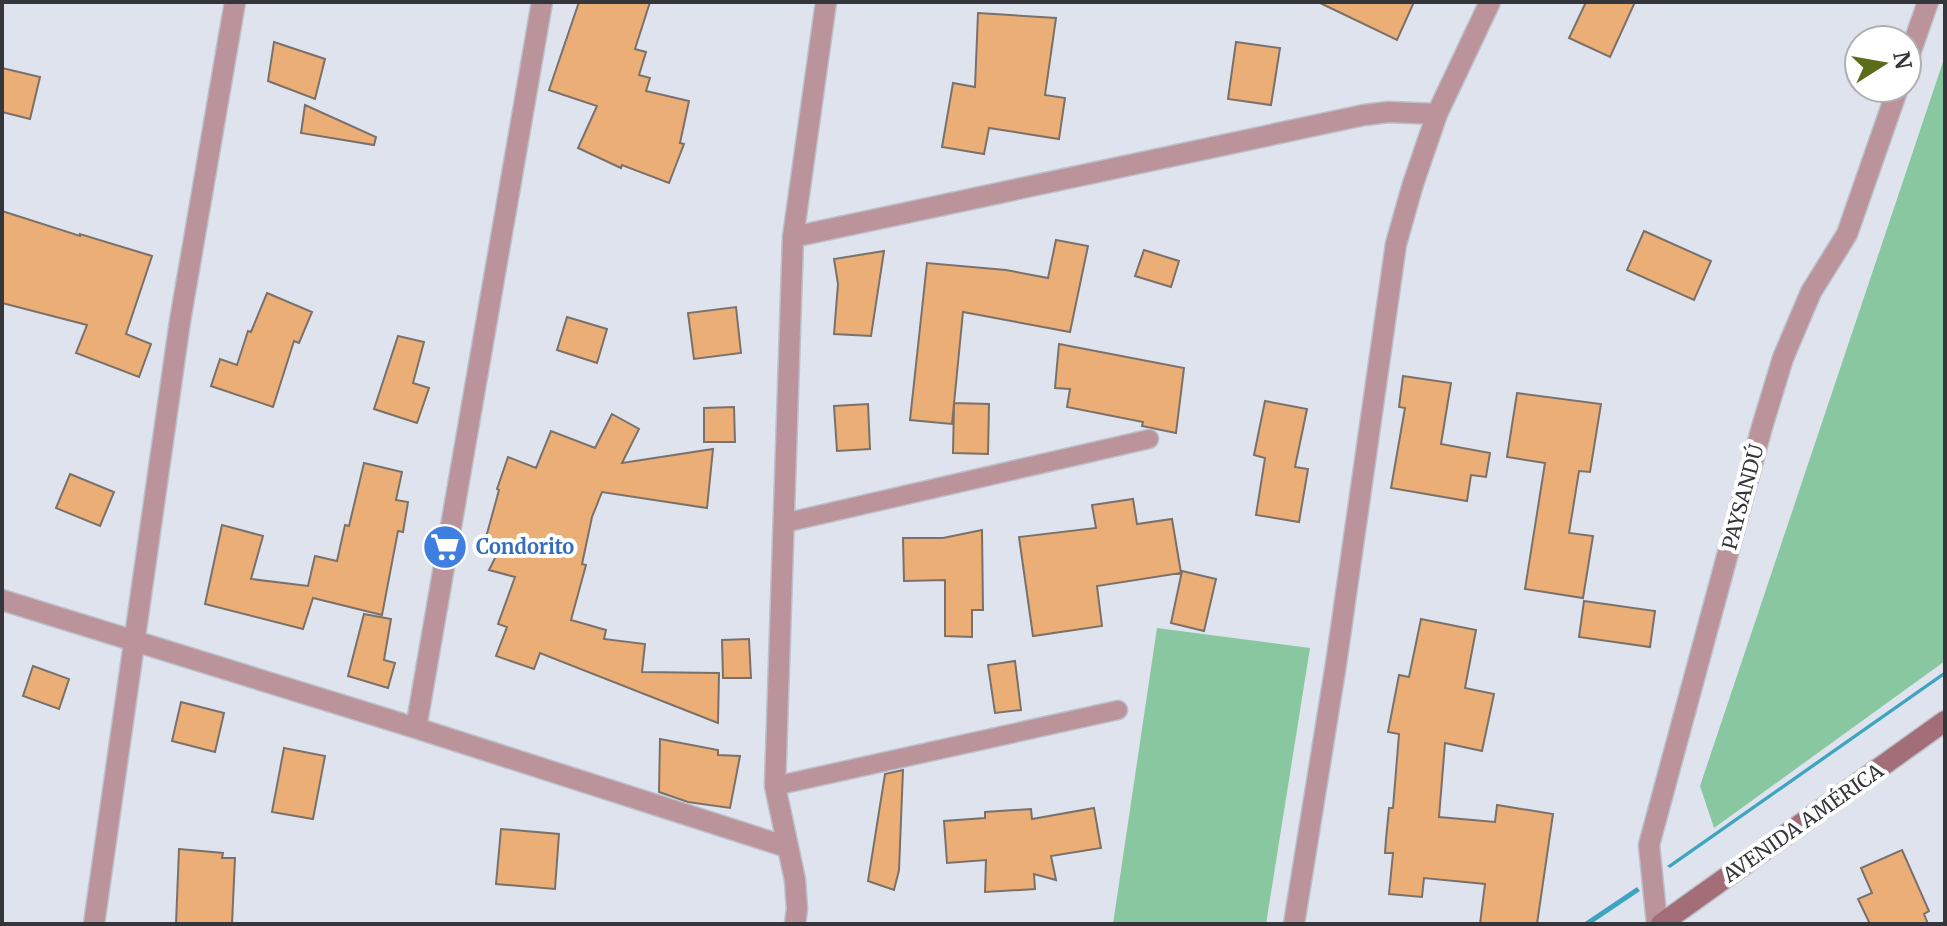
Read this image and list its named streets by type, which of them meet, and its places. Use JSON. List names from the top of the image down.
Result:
{
  "streets": {
    "main road": ["AVENIDA AMÉRICA"],
    "street": ["PAYSANDÚ"]
  },
  "crossings": [
    ["PAYSANDÚ", "AVENIDA AMÉRICA"]
  ],
  "places": {
    "supermarket": ["Condorito"]
  },
  "north": "right"
}
